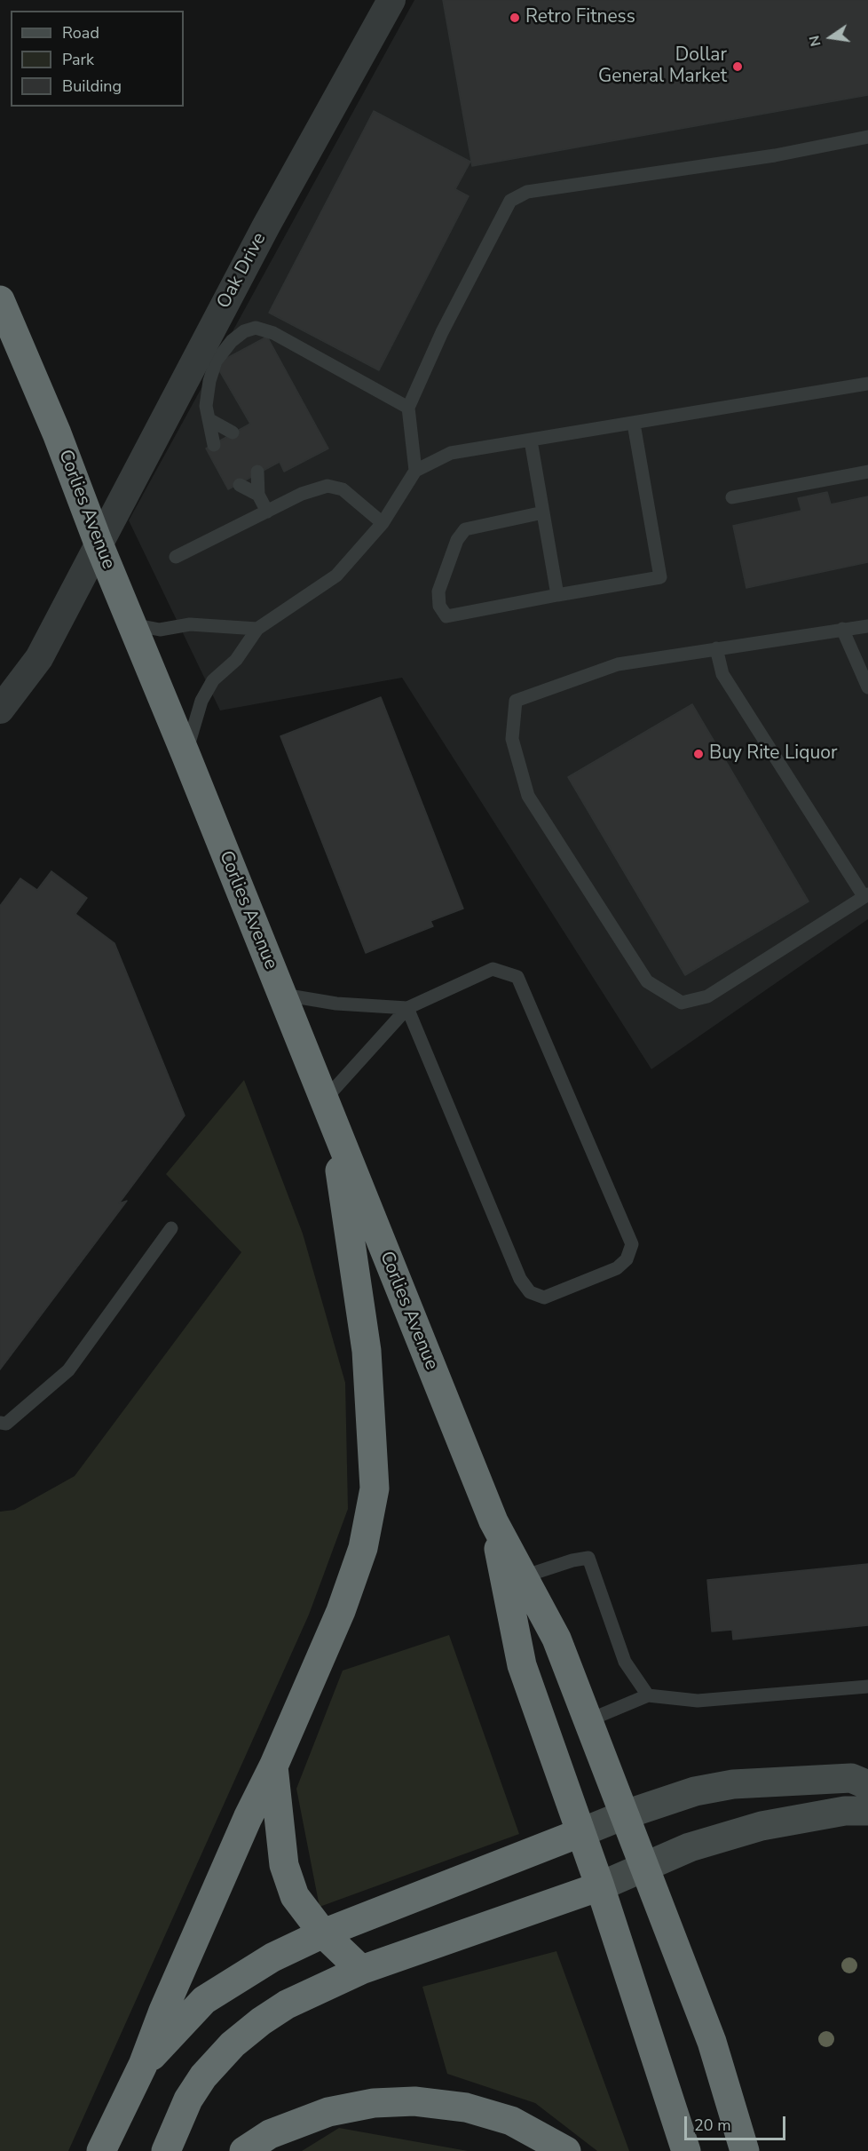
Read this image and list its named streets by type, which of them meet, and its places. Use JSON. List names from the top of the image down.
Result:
{
  "streets": {
    "highway": ["Corlies Avenue"],
    "street": ["Oak Drive"]
  },
  "crossings": [
    ["Oak Drive", "Corlies Avenue"]
  ],
  "places": ["Retro Fitness", "Dollar General Market", "Buy Rite Liquor"],
  "legend": ["Road", "Park", "Building"],
  "scale_bar": "20 m",
  "north": "left"
}
